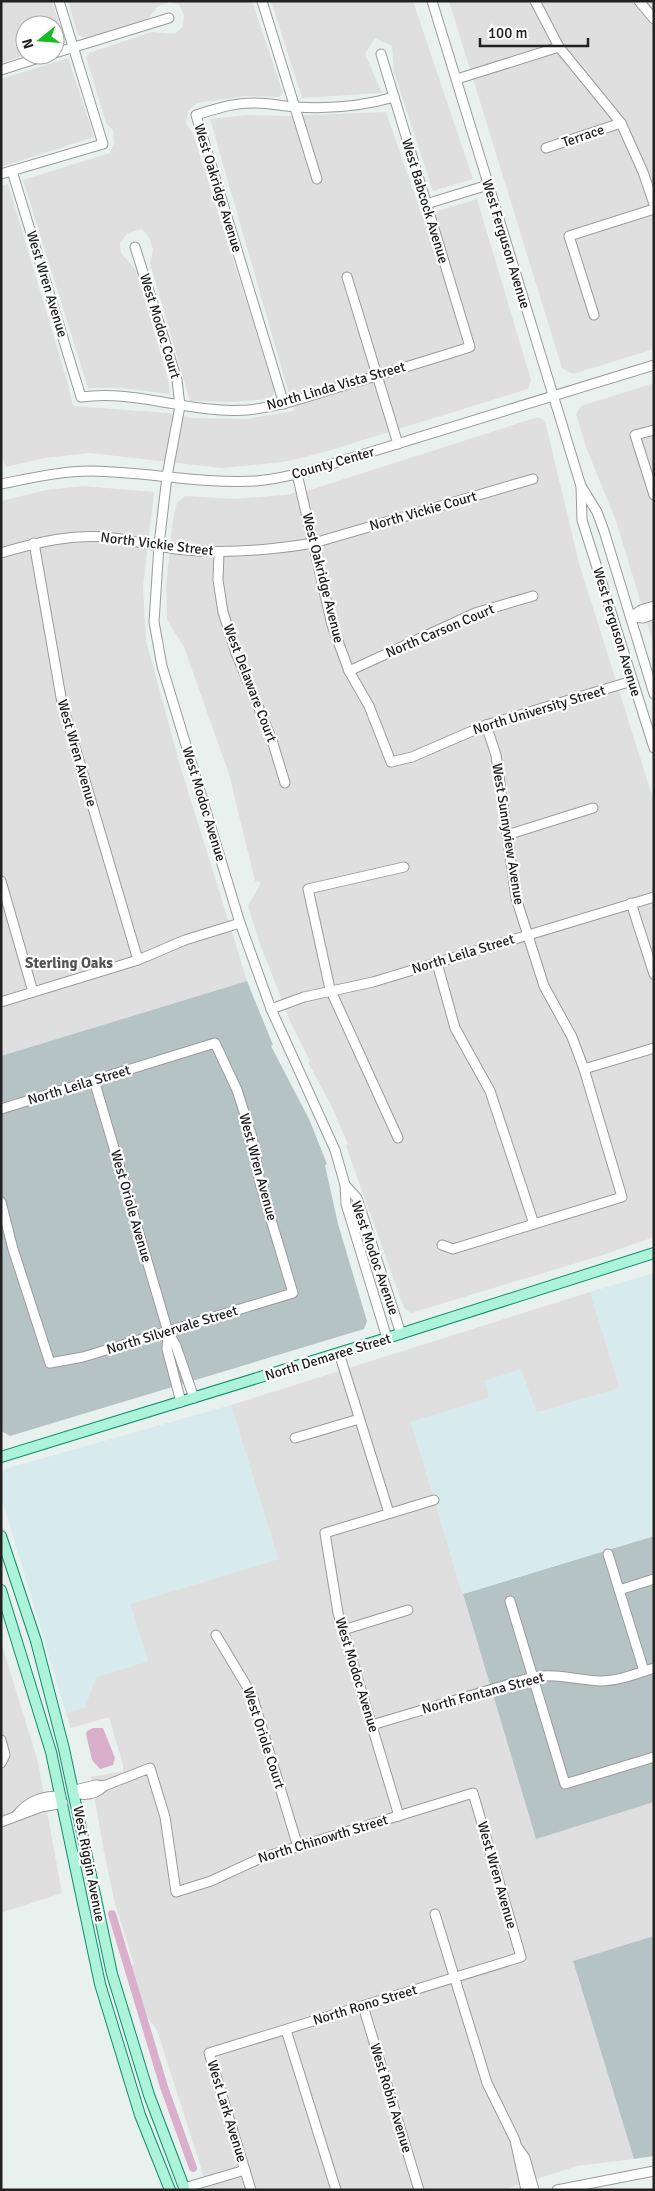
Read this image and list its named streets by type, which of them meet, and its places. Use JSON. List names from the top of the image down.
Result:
{
  "streets": {
    "main road": ["North Demaree Street", "West Riggin Avenue"],
    "street": [
      "Terrace",
      "West Oakridge Avenue",
      "West Babcock Avenue",
      "West Ferguson Avenue",
      "West Wren Avenue",
      "West Modoc Court",
      "North Linda Vista Street",
      "County Center",
      "North Vickie Court",
      "North Vickie Street",
      "North Carson Court",
      "West Delaware Court",
      "North University Street",
      "West Modoc Avenue",
      "West Sunnyview Avenue",
      "North Leila Street",
      "West Oriole Avenue",
      "North Silvervale Street",
      "North Fontana Street",
      "West Oriole Court",
      "North Chinowth Street",
      "North Rono Street",
      "West Robin Avenue",
      "West Lark Avenue"
    ]
  },
  "crossings": [
    ["West Oakridge Avenue", "North Linda Vista Street"],
    ["West Oakridge Avenue", "County Center"],
    ["West Oakridge Avenue", "North Vickie Court"],
    ["West Oakridge Avenue", "North Vickie Street"],
    ["West Oakridge Avenue", "North Carson Court"],
    ["West Oakridge Avenue", "North University Street"],
    ["West Babcock Avenue", "North Linda Vista Street"],
    ["West Ferguson Avenue", "County Center"],
    ["West Ferguson Avenue", "North University Street"],
    ["West Wren Avenue", "North Linda Vista Street"],
    ["West Wren Avenue", "North Vickie Street"],
    ["West Wren Avenue", "North Leila Street"],
    ["West Wren Avenue", "North Silvervale Street"],
    ["West Wren Avenue", "North Chinowth Street"],
    ["West Wren Avenue", "North Rono Street"],
    ["West Modoc Court", "North Linda Vista Street"],
    ["West Modoc Court", "West Modoc Avenue"],
    ["North Linda Vista Street", "West Modoc Avenue"],
    ["County Center", "West Modoc Avenue"],
    ["North Vickie Court", "North Vickie Street"],
    ["North Vickie Street", "West Delaware Court"],
    ["North Vickie Street", "West Modoc Avenue"],
    ["North University Street", "West Sunnyview Avenue"],
    ["West Modoc Avenue", "North Leila Street"],
    ["West Modoc Avenue", "North Demaree Street"],
    ["West Modoc Avenue", "North Fontana Street"],
    ["West Modoc Avenue", "North Chinowth Street"],
    ["West Sunnyview Avenue", "North Leila Street"],
    ["North Leila Street", "West Oriole Avenue"],
    ["West Oriole Avenue", "North Silvervale Street"],
    ["West Oriole Avenue", "North Demaree Street"],
    ["West Oriole Court", "North Chinowth Street"],
    ["North Chinowth Street", "West Riggin Avenue"],
    ["North Rono Street", "West Robin Avenue"],
    ["North Rono Street", "West Lark Avenue"]
  ],
  "districts": ["Sterling Oaks"],
  "scale_bar": "100 m",
  "north": "left"
}
